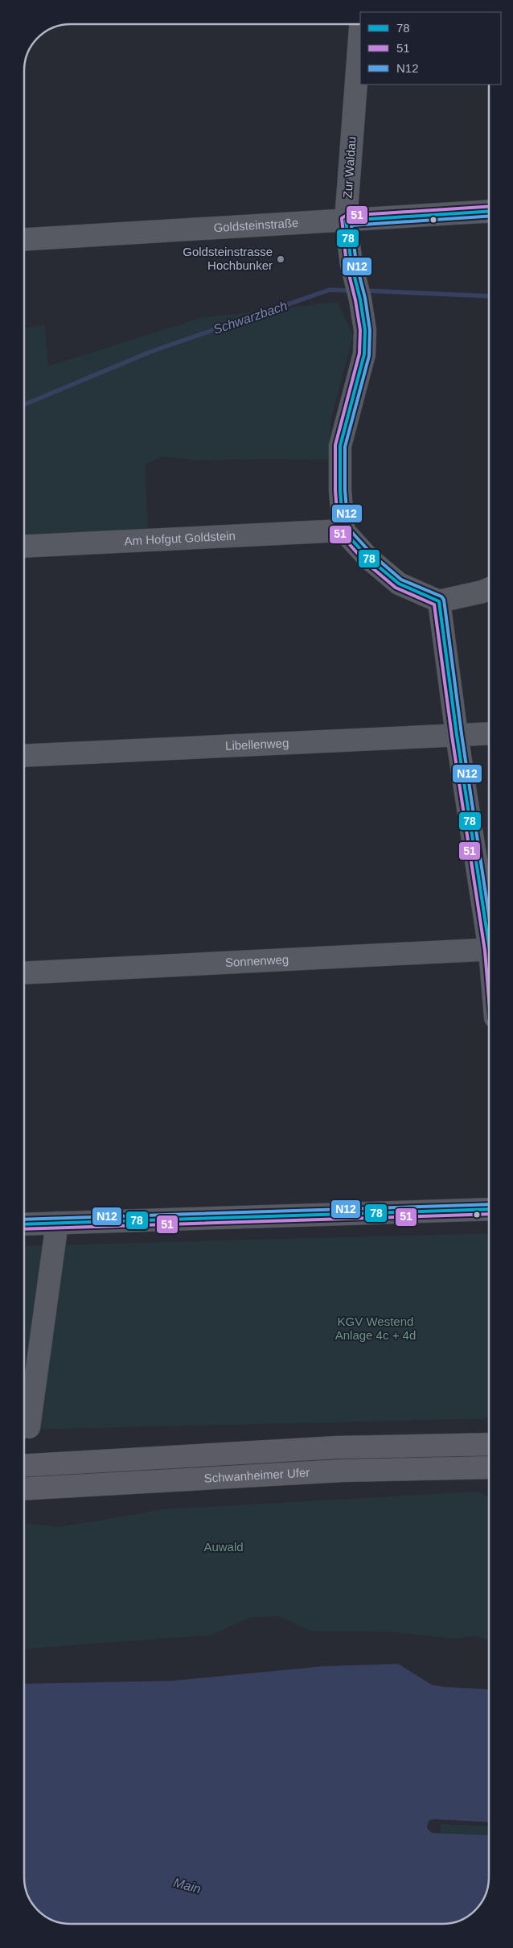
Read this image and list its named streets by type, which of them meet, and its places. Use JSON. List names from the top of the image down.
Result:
{
  "streets": {
    "main road": ["Schwanheimer Ufer"],
    "street": [
      "Zur Waldau",
      "Goldsteinstraße",
      "Am Hofgut Goldstein",
      "Libellenweg",
      "Sonnenweg"
    ]
  },
  "crossings": [
    ["Zur Waldau", "Goldsteinstraße"],
    ["Zur Waldau", "Am Hofgut Goldstein"]
  ],
  "water": ["Schwarzbach", "Main"],
  "parks": ["KGV Westend Anlage 4c + 4d", "Auwald"],
  "places": ["Goldsteinstrasse Hochbunker"],
  "lines": ["transit line 51", "transit line 78", "transit line N12"],
  "legend": ["78", "51", "N12"]
}
